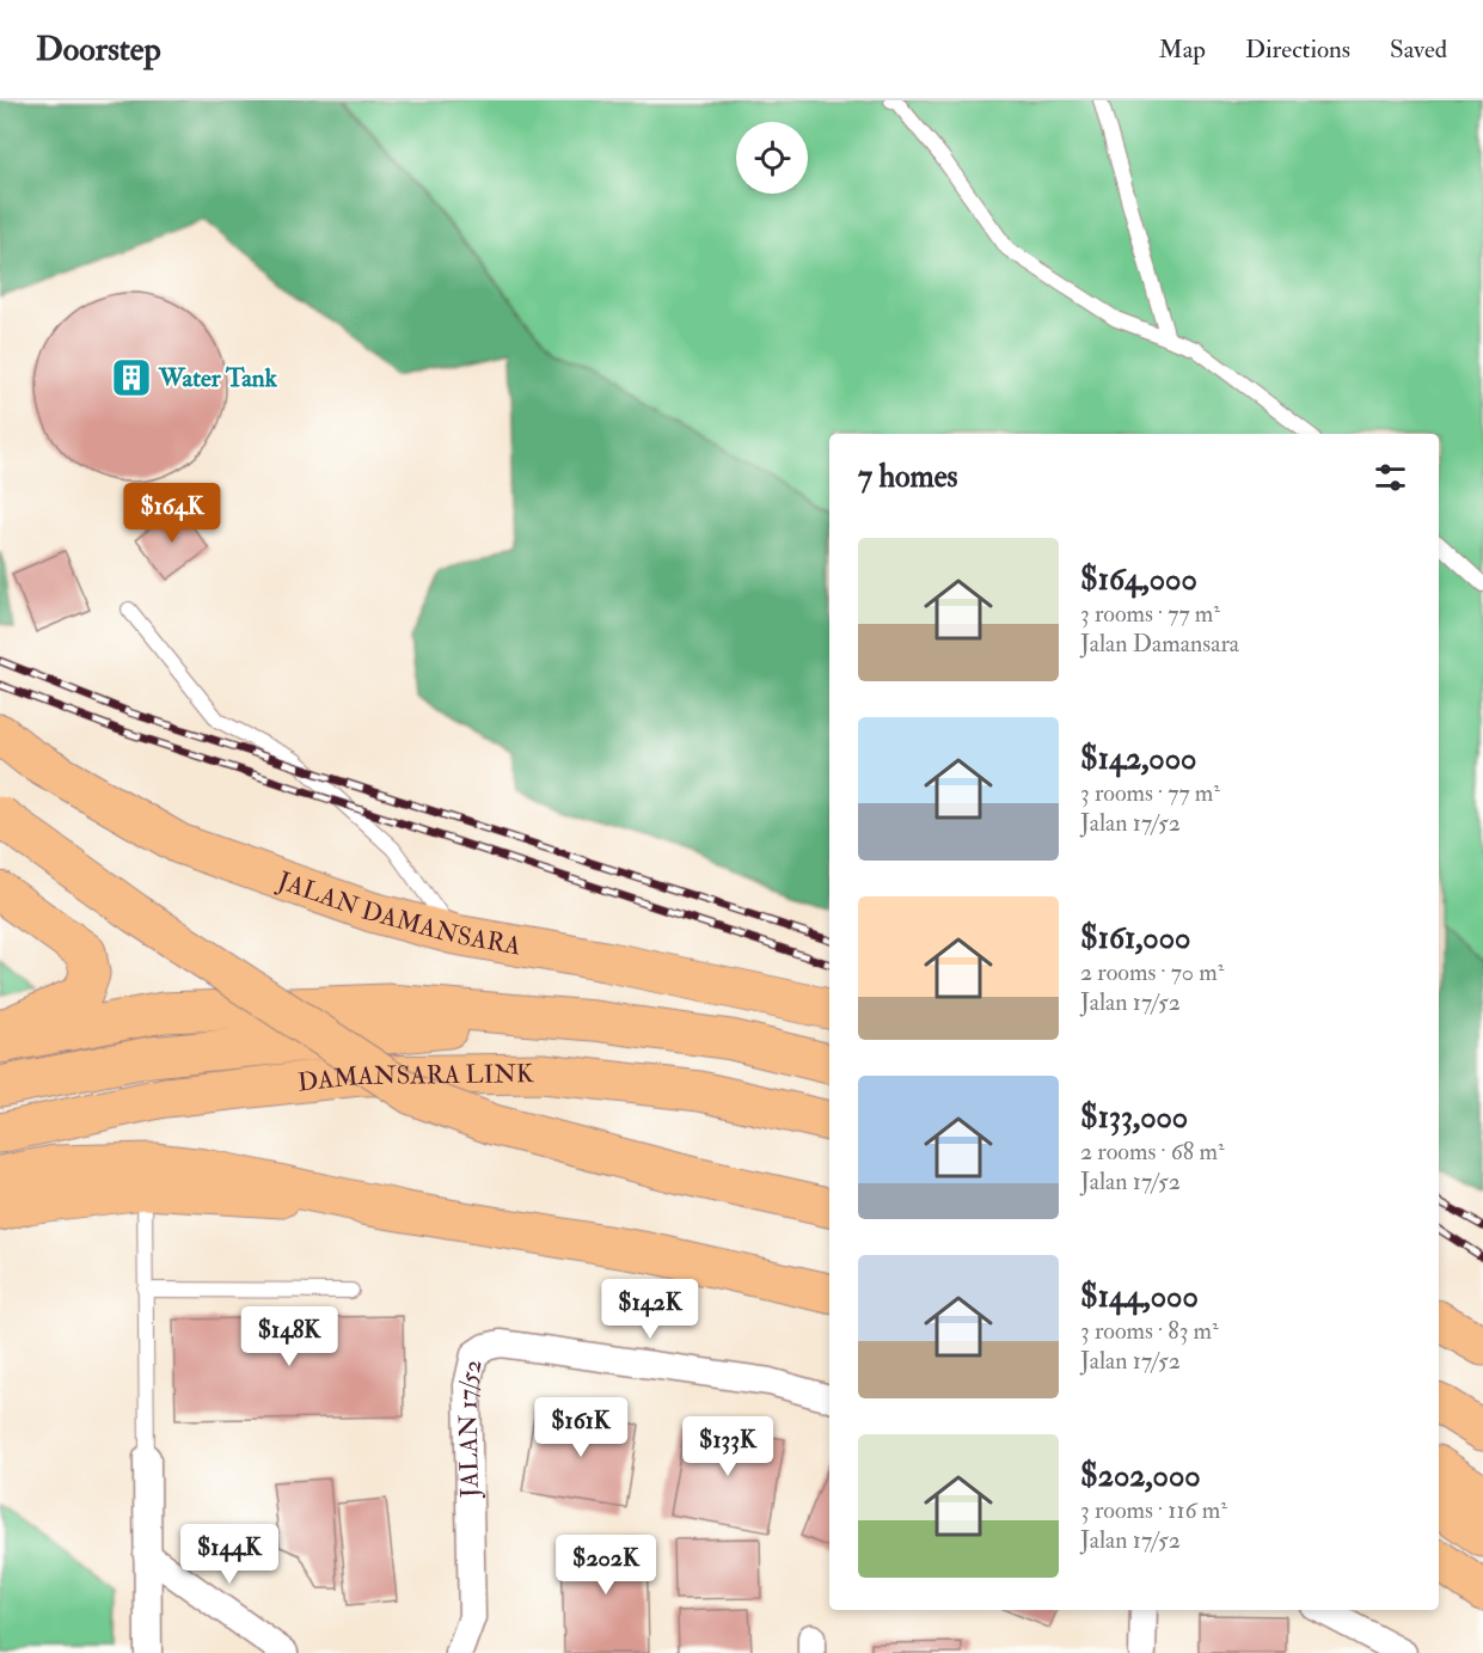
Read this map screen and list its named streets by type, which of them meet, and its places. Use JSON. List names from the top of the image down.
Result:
{
  "streets": {
    "main road": ["JALAN DAMANSARA", "DAMANSARA LINK"],
    "street": ["JALAN 17/52"]
  },
  "places": {
    "building": ["Water Tank"]
  },
  "page": {
    "header": "Doorstep",
    "nav": ["Map", "Directions", "Saved"],
    "heading": "7 homes",
    "price": [
      "$164K",
      "$142K",
      "$148K",
      "$161K",
      "$133K",
      "$144K",
      "$202K"
    ],
    "list": [
      {
        "name": "$164,000",
        "note": "3 rooms · 77 m² · Jalan Damansara"
      },
      {
        "name": "$142,000",
        "note": "3 rooms · 77 m² · Jalan 17/52"
      },
      {
        "name": "$161,000",
        "note": "2 rooms · 70 m² · Jalan 17/52"
      },
      {
        "name": "$133,000",
        "note": "2 rooms · 68 m² · Jalan 17/52"
      },
      {
        "name": "$144,000",
        "note": "3 rooms · 83 m² · Jalan 17/52"
      },
      {
        "name": "$202,000",
        "note": "3 rooms · 116 m² · Jalan 17/52"
      }
    ]
  }
}
